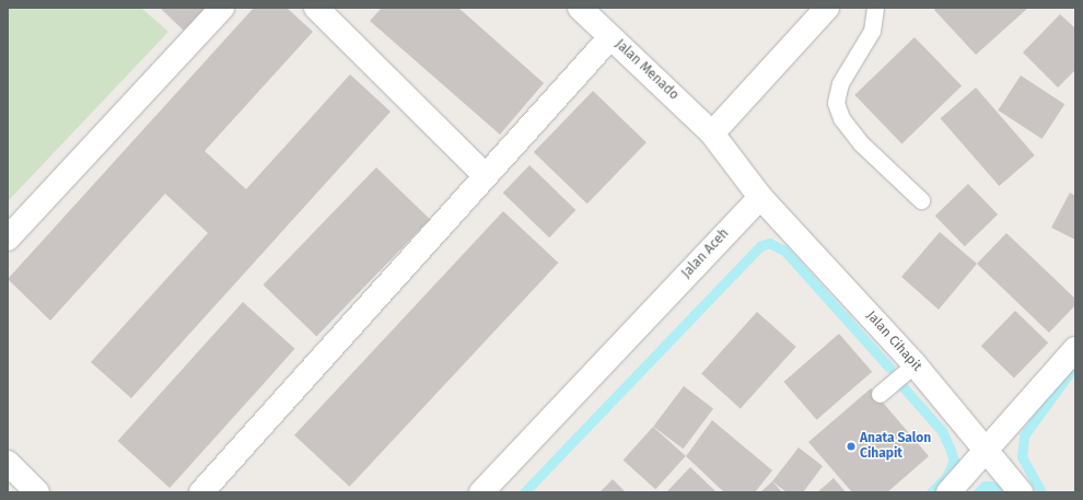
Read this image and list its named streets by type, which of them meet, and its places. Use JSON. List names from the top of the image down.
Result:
{
  "streets": {
    "street": ["Jalan Menado", "Jalan Aceh", "Jalan Cihapit"]
  },
  "crossings": [
    ["Jalan Aceh", "Jalan Cihapit"]
  ],
  "places": ["Anata Salon Cihapit"]
}
